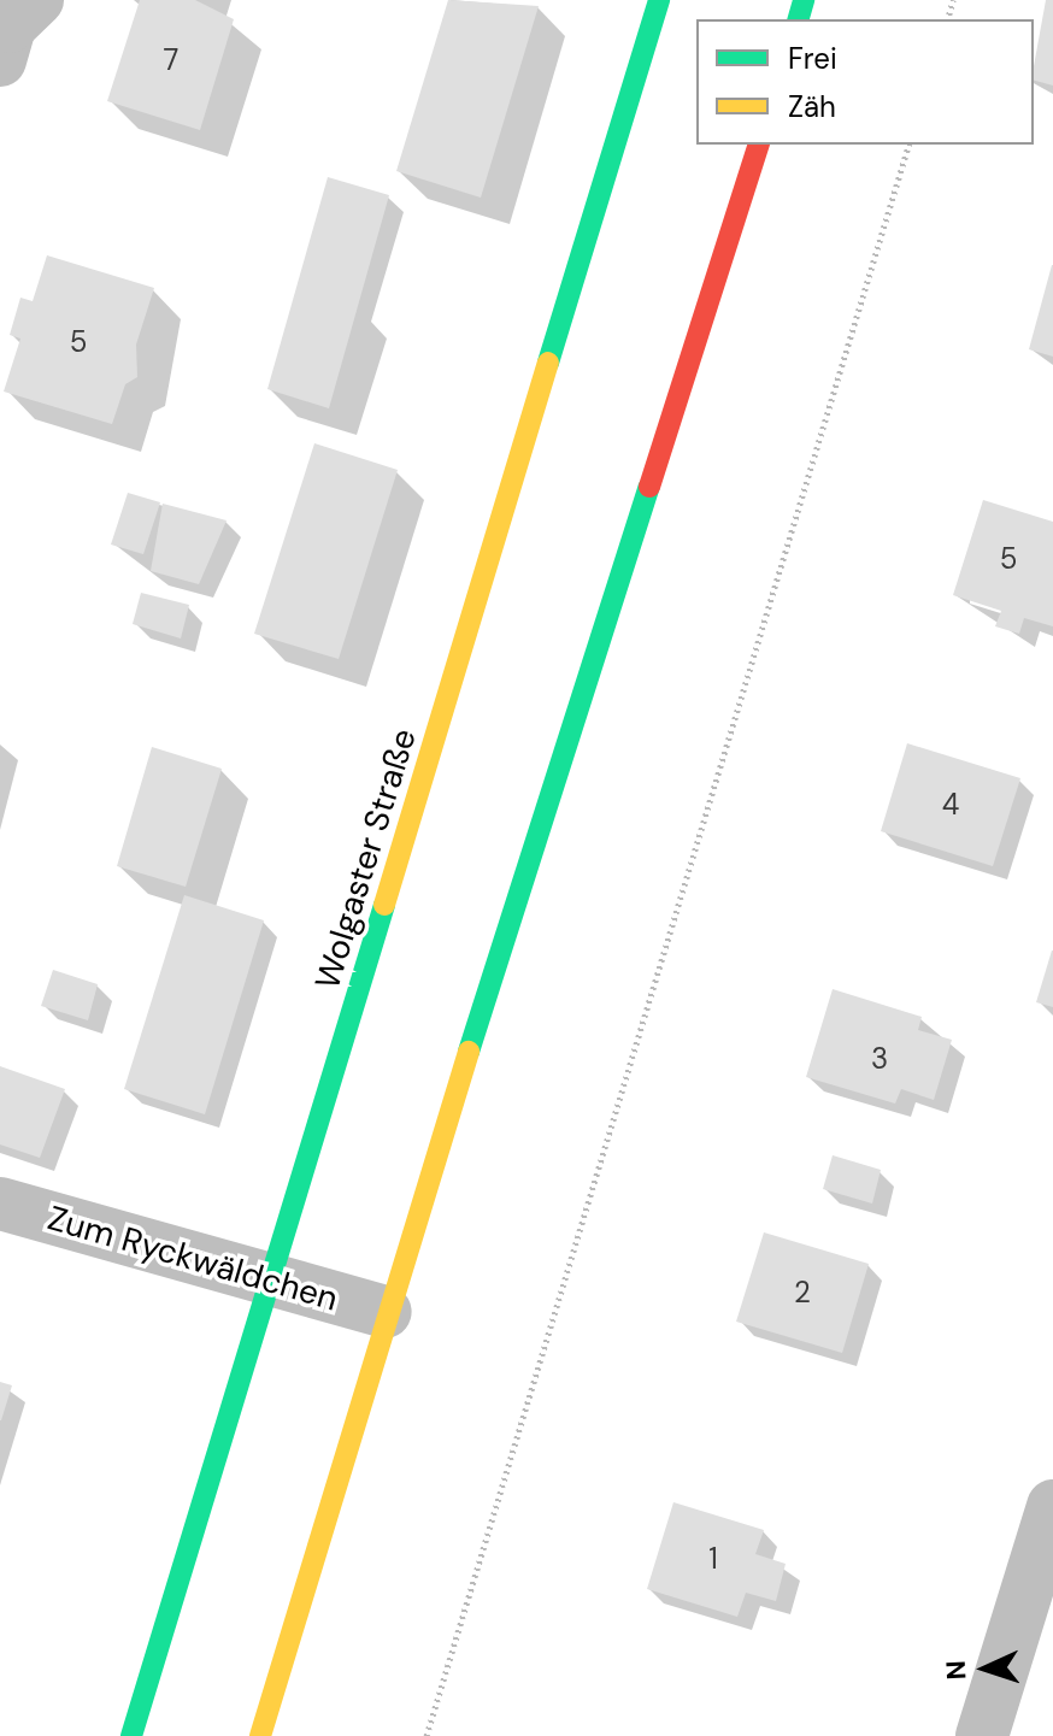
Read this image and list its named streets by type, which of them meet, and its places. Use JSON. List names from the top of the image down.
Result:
{
  "streets": {
    "street": ["Wolgaster Straße", "Zum Ryckwäldchen"]
  },
  "crossings": [
    ["Wolgaster Straße", "Zum Ryckwäldchen"]
  ],
  "house_numbers": [
    "7",
    "5",
    "5",
    "4",
    "3",
    "2",
    "1"
  ],
  "legend": ["Frei", "Zäh"],
  "north": "left"
}
